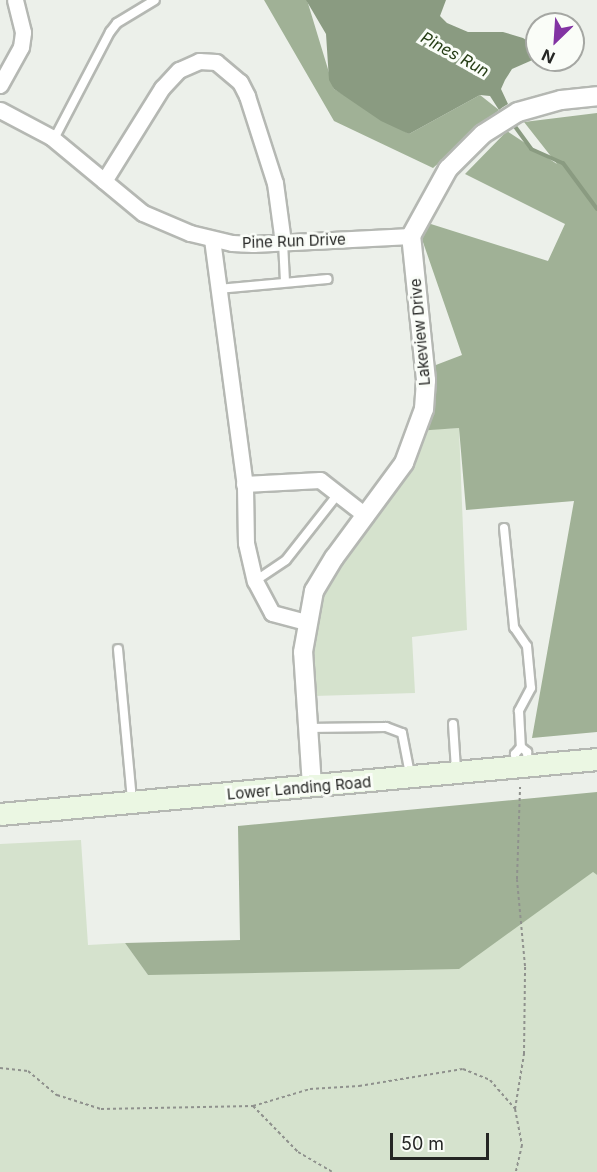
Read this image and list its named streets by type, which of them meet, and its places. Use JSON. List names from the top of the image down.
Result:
{
  "streets": {
    "main road": ["Lower Landing Road"],
    "street": ["Pine Run Drive", "Lakeview Drive"]
  },
  "crossings": [
    ["Pine Run Drive", "Lakeview Drive"],
    ["Lakeview Drive", "Lower Landing Road"]
  ],
  "water": ["Pines Run"],
  "scale_bar": "50 m",
  "north": "bottom left"
}
